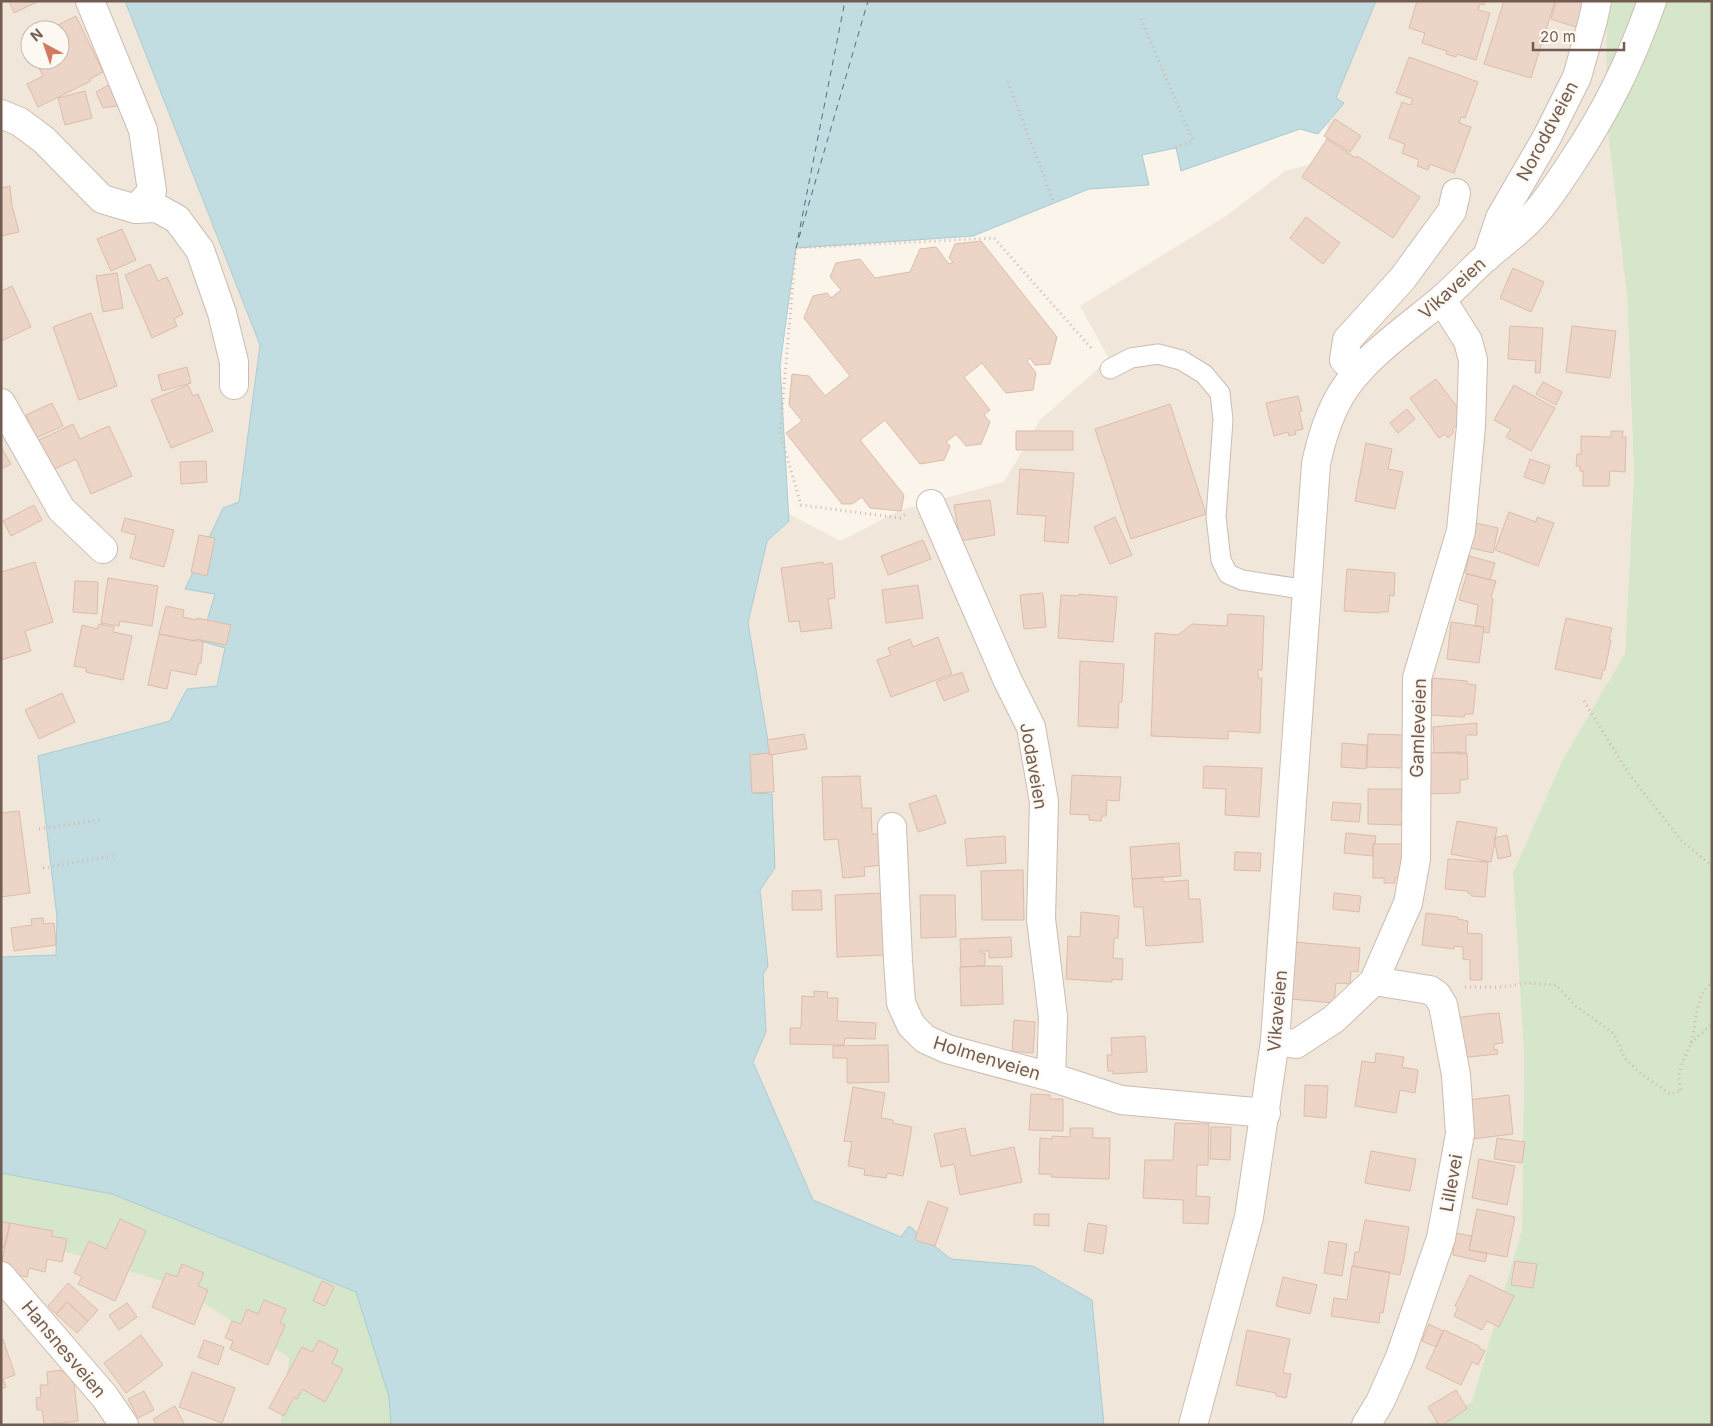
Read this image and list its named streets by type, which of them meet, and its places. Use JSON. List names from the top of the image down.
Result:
{
  "streets": {
    "street": [
      "Noroddveien",
      "Vikaveien",
      "Gamleveien",
      "Jodaveien",
      "Holmenveien",
      "Lillevei",
      "Hansnesveien"
    ]
  },
  "crossings": [
    ["Noroddveien", "Vikaveien"],
    ["Vikaveien", "Gamleveien"],
    ["Vikaveien", "Holmenveien"],
    ["Gamleveien", "Lillevei"],
    ["Jodaveien", "Holmenveien"]
  ],
  "scale_bar": "20 m",
  "north": "top left"
}
